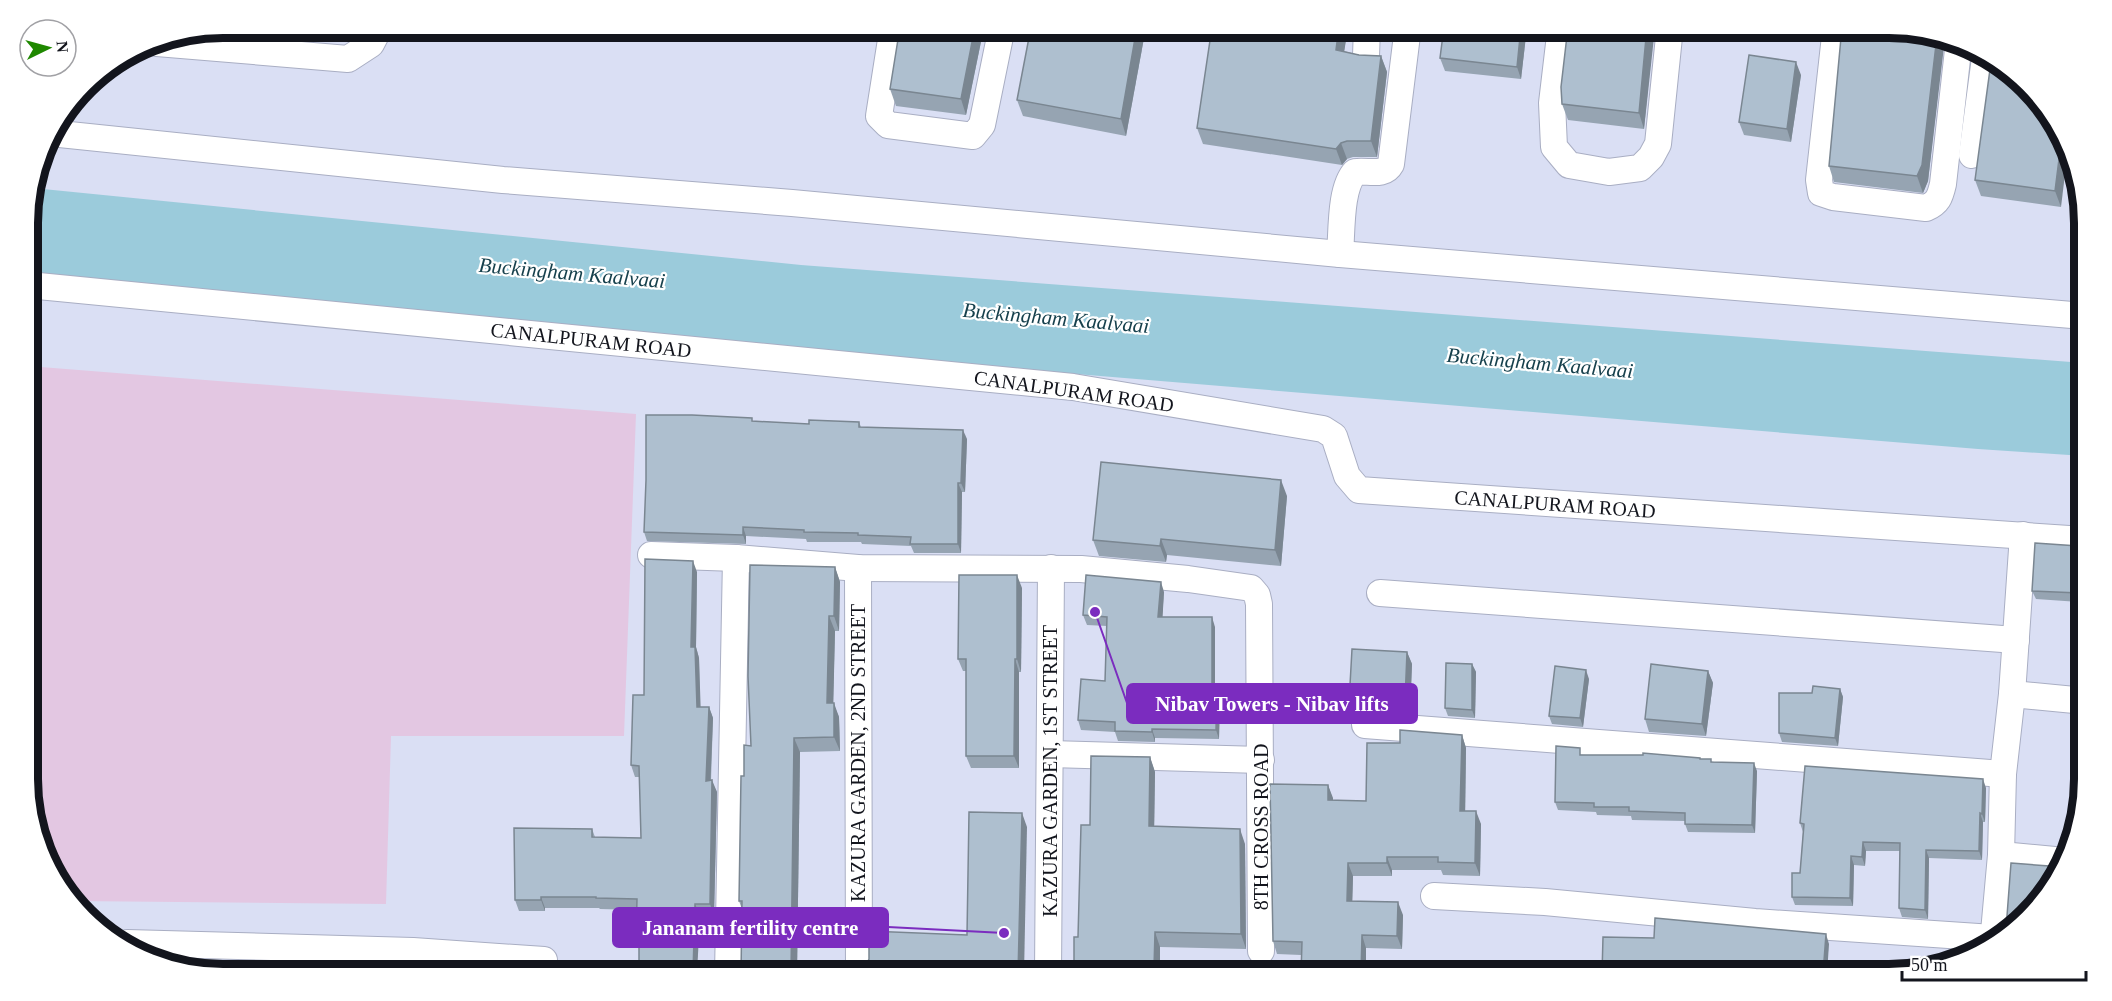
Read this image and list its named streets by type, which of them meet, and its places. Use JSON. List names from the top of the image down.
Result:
{
  "streets": {
    "street": [
      "CANALPURAM ROAD",
      "KAZURA GARDEN, 2ND STREET",
      "KAZURA GARDEN, 1ST STREET",
      "8TH CROSS ROAD"
    ]
  },
  "crossings": [
    ["KAZURA GARDEN, 1ST STREET", "8TH CROSS ROAD"]
  ],
  "water": ["Buckingham Kaalvaai"],
  "places": ["Nibav Towers - Nibav lifts", "Jananam fertility centre"],
  "scale_bar": "50 m",
  "north": "right"
}
